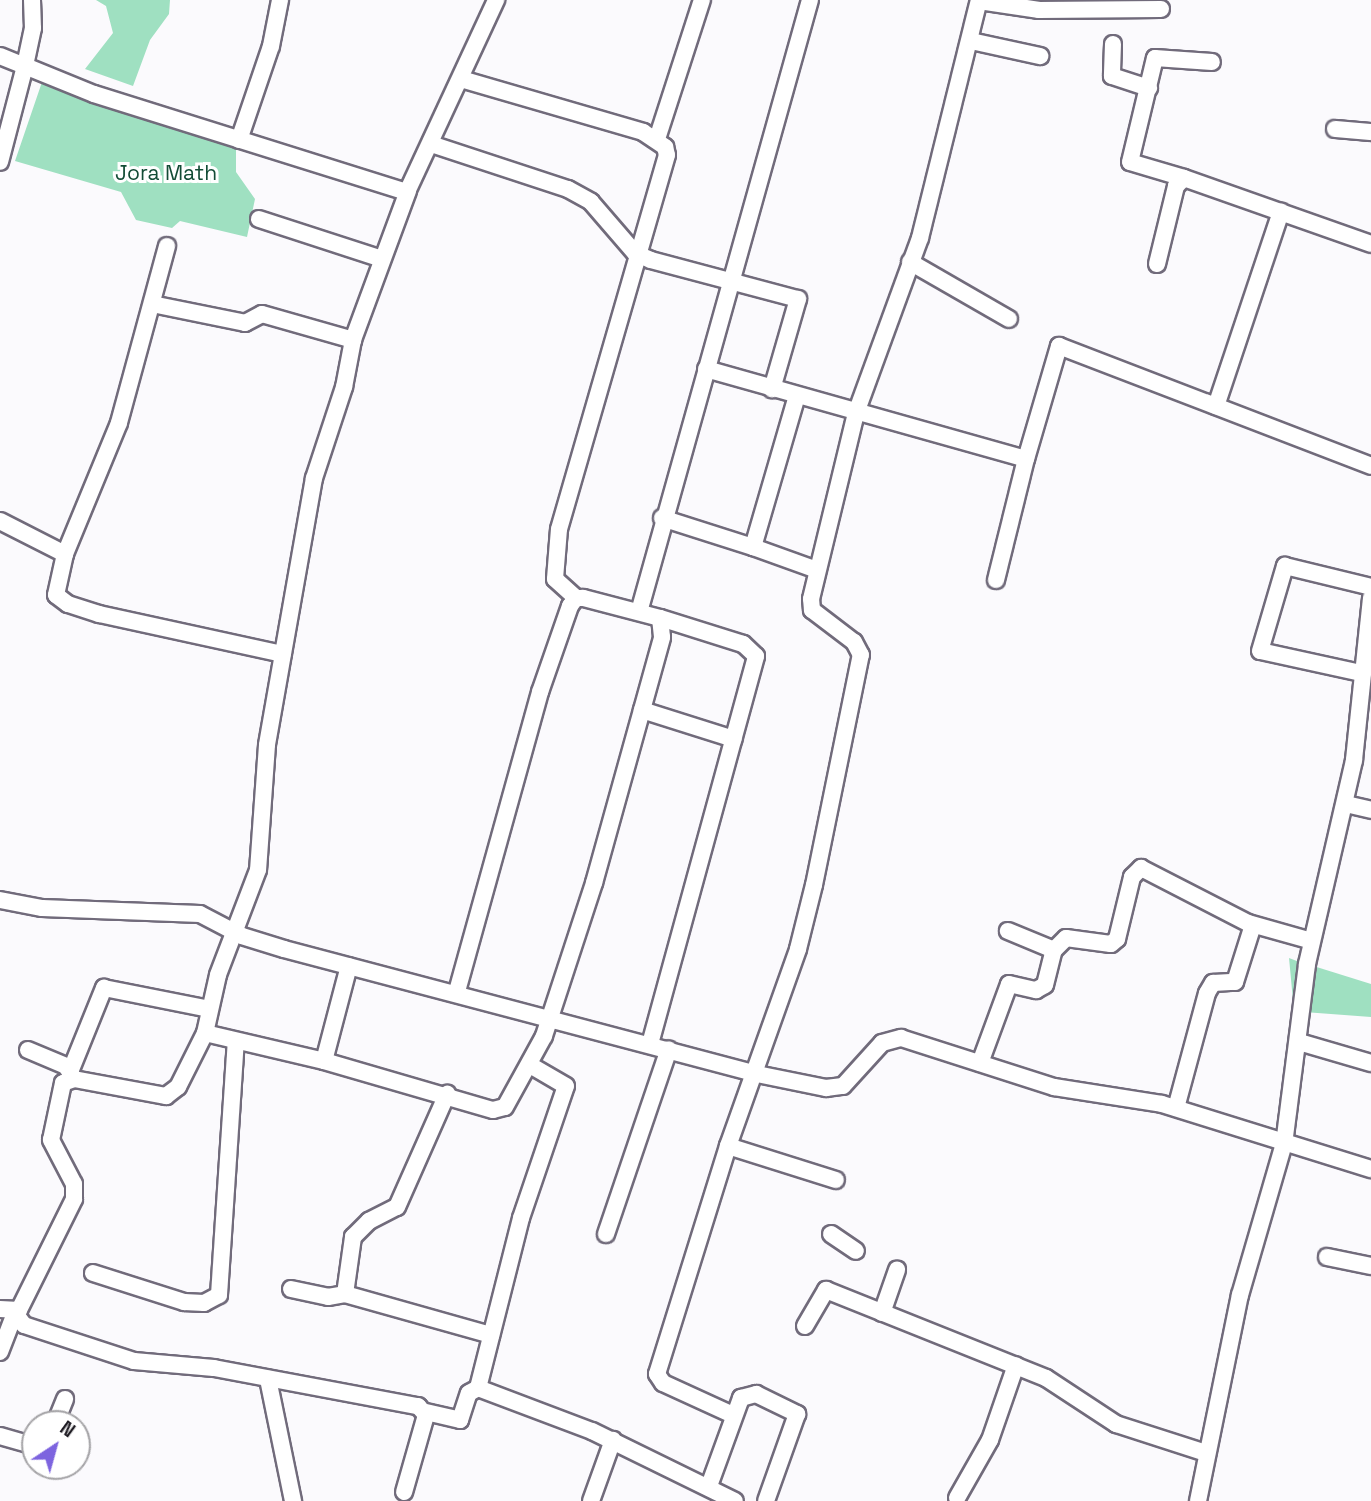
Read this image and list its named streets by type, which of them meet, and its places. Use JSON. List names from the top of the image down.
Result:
{
  "parks": ["Jora Math"],
  "north": "top right"
}
